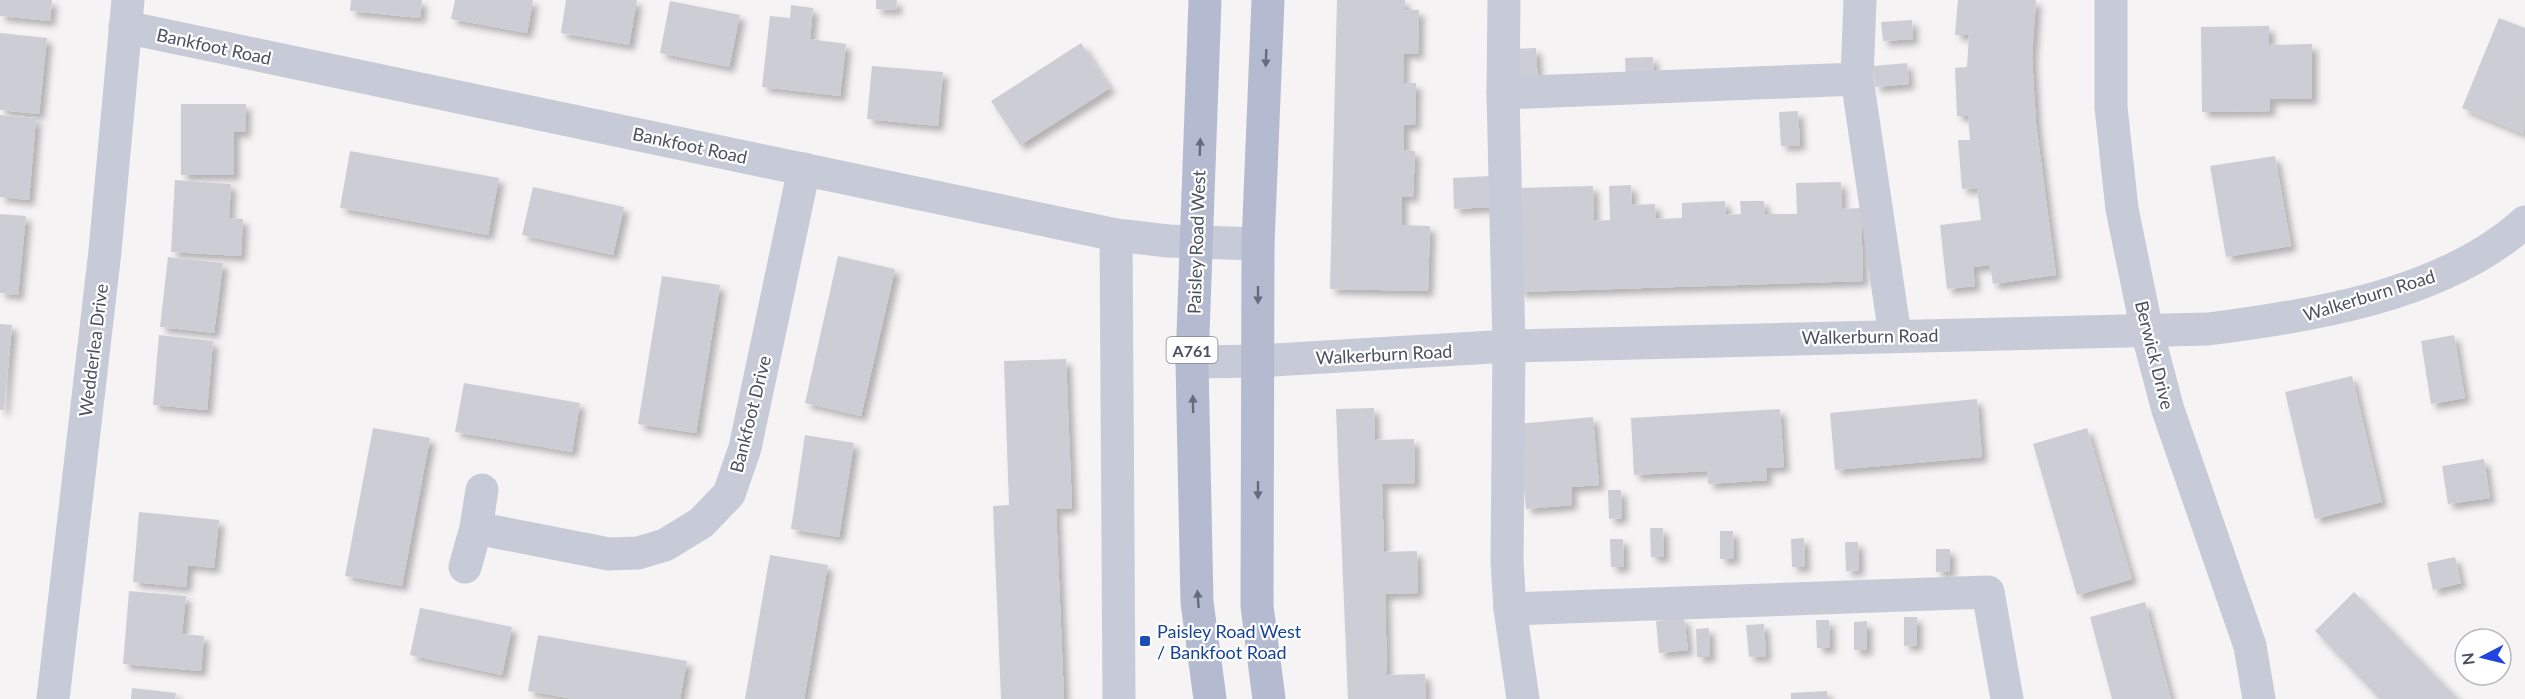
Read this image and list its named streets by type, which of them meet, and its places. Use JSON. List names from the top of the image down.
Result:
{
  "streets": {
    "main road": ["Paisley Road West", "A761"],
    "street": [
      "Bankfoot Road",
      "Walkerburn Road",
      "Wedderlea Drive",
      "Berwick Drive",
      "Bankfoot Drive"
    ]
  },
  "crossings": [
    ["Bankfoot Road", "Paisley Road West"],
    ["Bankfoot Road", "Wedderlea Drive"],
    ["Bankfoot Road", "Bankfoot Drive"],
    ["Paisley Road West", "Walkerburn Road"],
    ["Walkerburn Road", "Berwick Drive"]
  ],
  "places": {
    "transit": ["Paisley Road West / Bankfoot Road"]
  },
  "north": "left"
}
